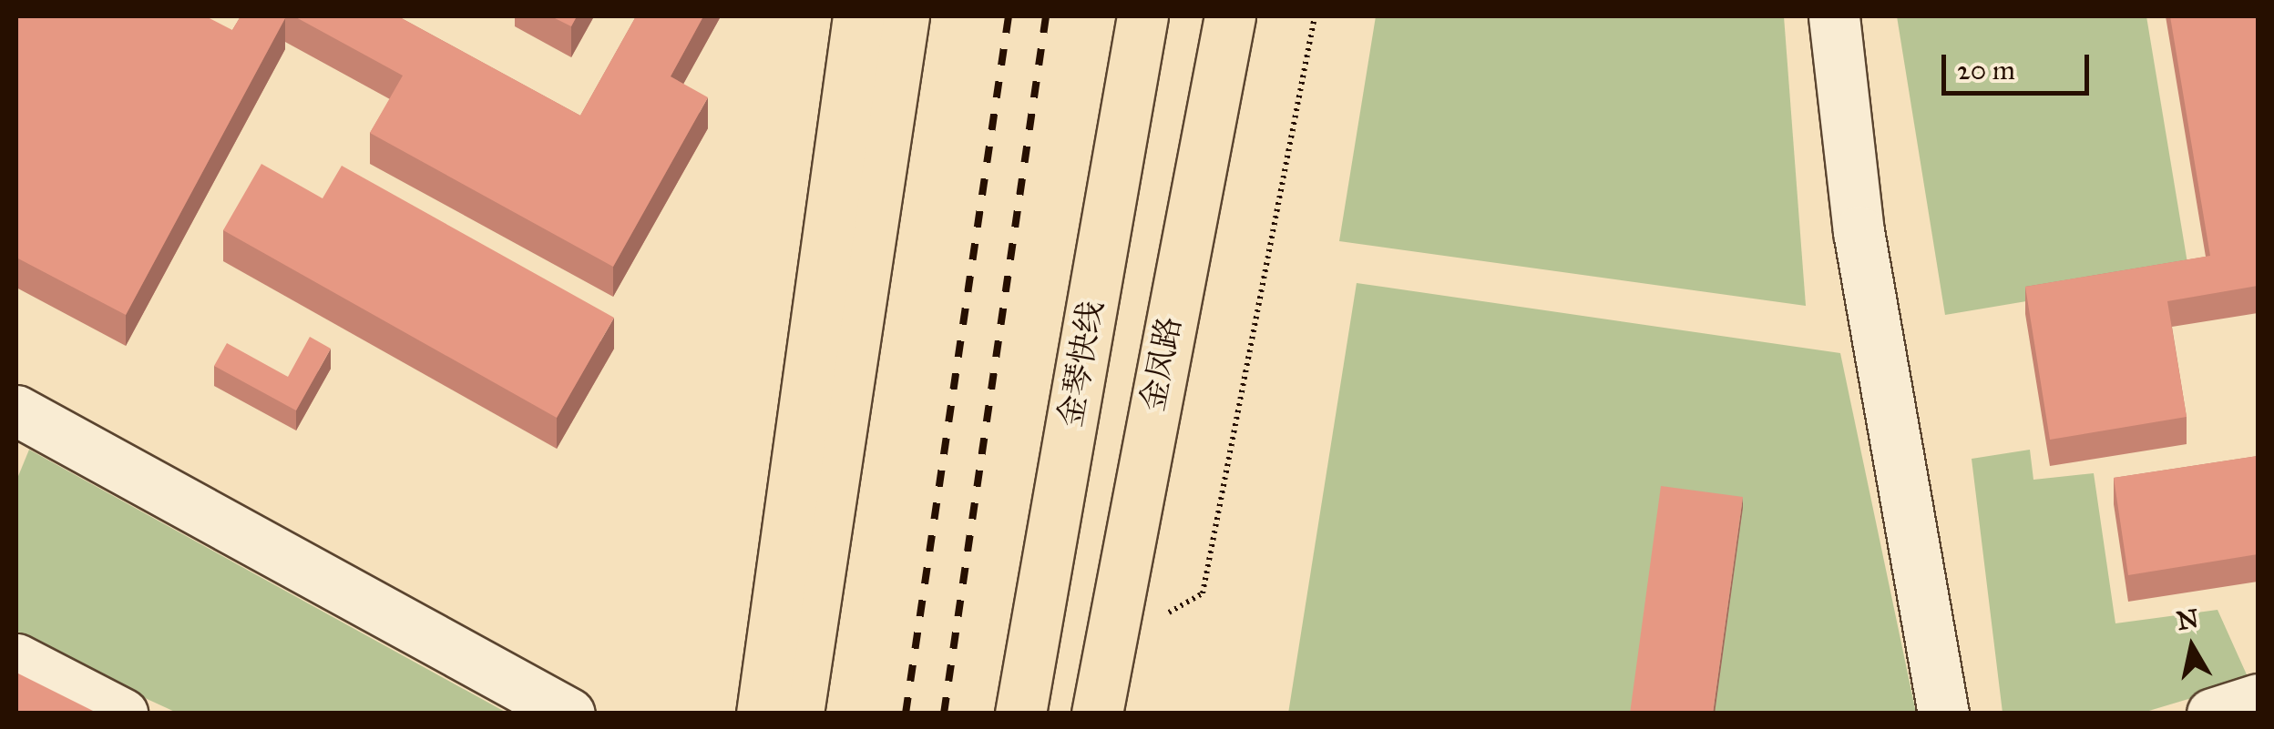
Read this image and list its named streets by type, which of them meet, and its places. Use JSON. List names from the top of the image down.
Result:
{
  "streets": {
    "main road": ["金琴快线", "金凤路"]
  },
  "scale_bar": "20 m",
  "north": "top"
}
